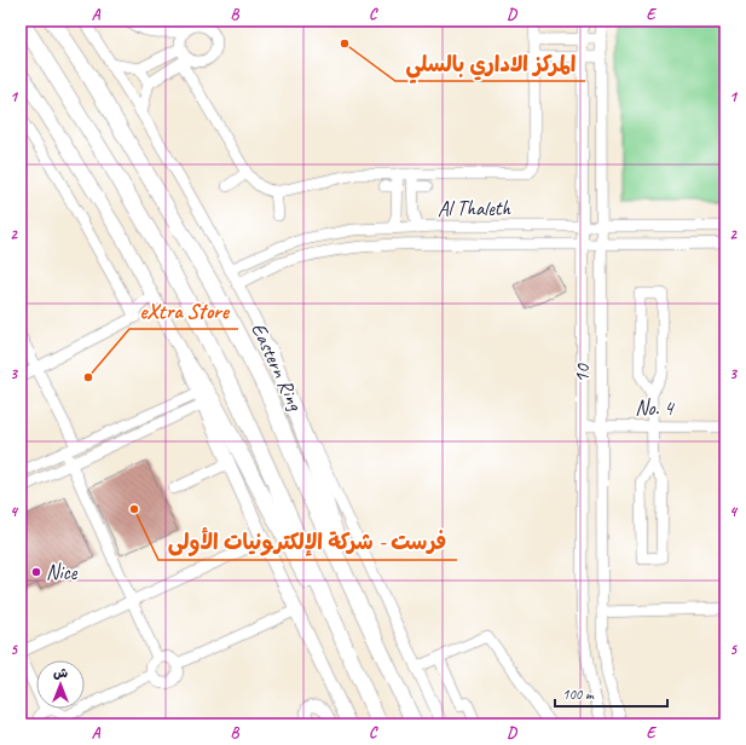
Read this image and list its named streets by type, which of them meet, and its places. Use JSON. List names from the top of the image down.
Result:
{
  "streets": {
    "highway": ["Eastern Ring"],
    "street": ["Al Thaleth", "10", "No. 4"]
  },
  "crossings": [
    ["Al Thaleth", "Eastern Ring"],
    ["Al Thaleth", "10"],
    ["10", "No. 4"]
  ],
  "places": [
    "المركز الاداري بالسلي",
    "eXtra Store",
    "فرست - شركة الإلكترونيات الأولى",
    "Nice"
  ],
  "scale_bar": "100 m",
  "north": "top",
  "grid": {
    "columns": [
      "A",
      "B",
      "C",
      "D",
      "E"
    ],
    "rows": [
      "1",
      "2",
      "3",
      "4",
      "5"
    ]
  }
}
